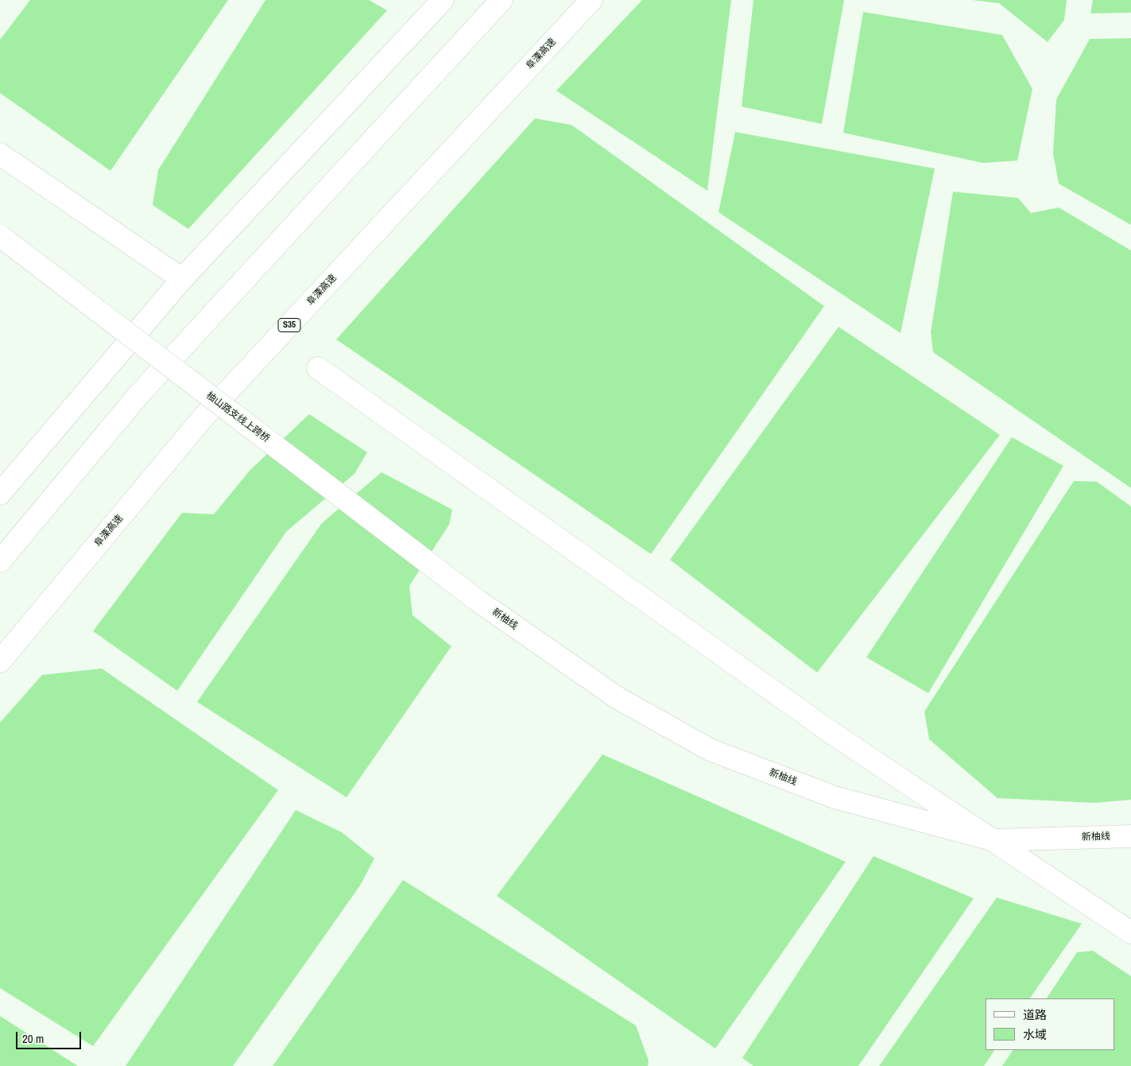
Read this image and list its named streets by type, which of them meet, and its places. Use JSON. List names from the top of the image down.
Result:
{
  "streets": {
    "main road": [
      "阜溧高速",
      "S35",
      "柚山路支线上跨桥",
      "新柚线"
    ]
  },
  "crossings": [
    ["柚山路支线上跨桥", "新柚线"]
  ],
  "legend": ["道路", "水域"],
  "scale_bar": "20 m"
}
